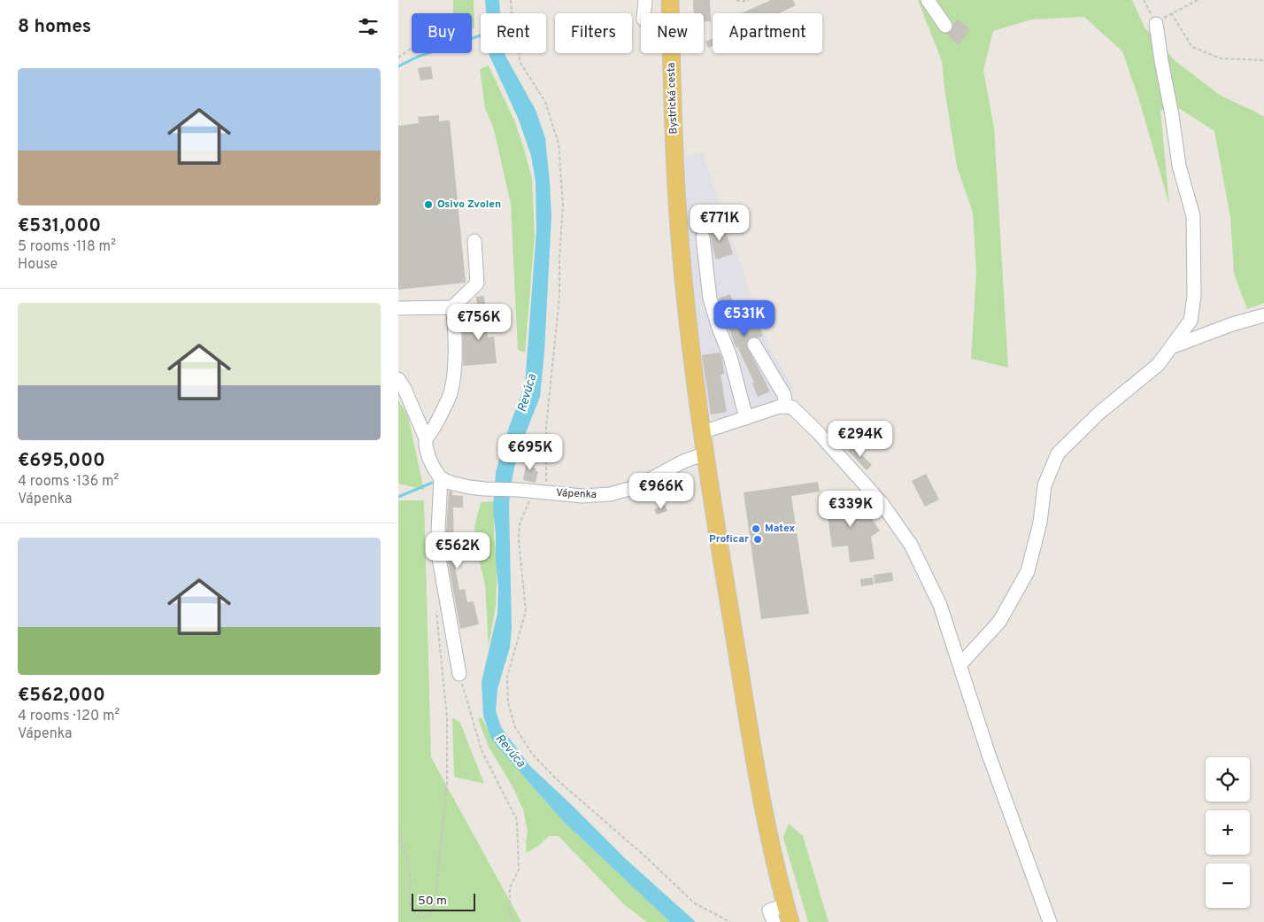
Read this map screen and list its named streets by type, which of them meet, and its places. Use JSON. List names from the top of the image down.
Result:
{
  "streets": {
    "main road": ["Bystrická cesta"],
    "street": ["Vápenka"]
  },
  "crossings": [
    ["Bystrická cesta", "Vápenka"]
  ],
  "water": ["Revúca"],
  "places": ["Osivo Zvolen", "Matex", "Proficar"],
  "scale_bar": "50 m",
  "page": {
    "heading": "8 homes",
    "chip": [
      "Buy",
      "Rent",
      "Filters",
      "New",
      "Apartment"
    ],
    "list": [
      {
        "name": "€531,000",
        "note": "5 rooms · 118 m² · House"
      },
      {
        "name": "€695,000",
        "note": "4 rooms · 136 m² · Vápenka"
      },
      {
        "name": "€562,000",
        "note": "4 rooms · 120 m² · Vápenka"
      }
    ],
    "price": [
      "€771K",
      "€531K",
      "€756K",
      "€294K",
      "€695K",
      "€966K",
      "€339K",
      "€562K"
    ],
    "map_buttons": ["+", "−"],
    "scale": "50 m"
  }
}
